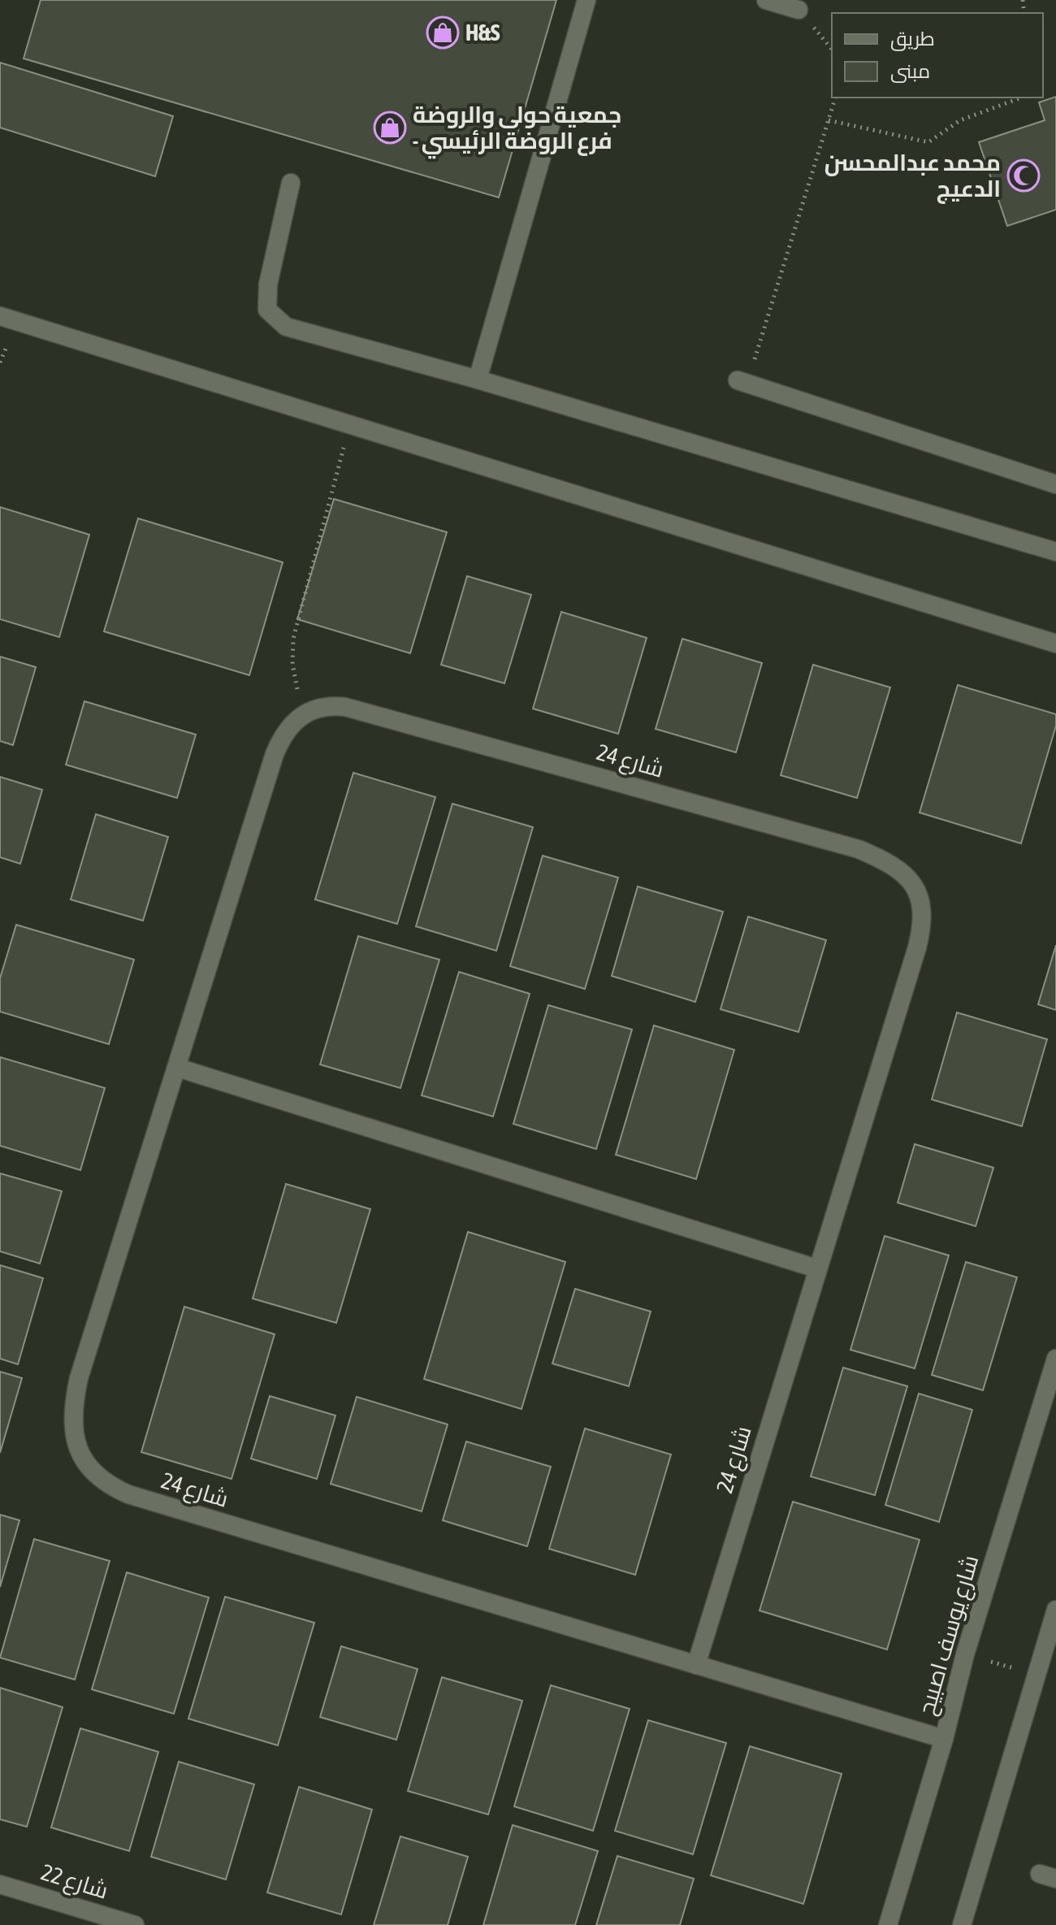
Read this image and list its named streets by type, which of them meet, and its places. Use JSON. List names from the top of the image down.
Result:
{
  "streets": {
    "street": ["شارع 24", "شارع يوسف اصبيح", "شارع 22"]
  },
  "crossings": [
    ["شارع 24", "شارع يوسف اصبيح"]
  ],
  "places": {
    "shop": ["H&S", "جمعية حولي والروضة - فرع الروضة الرئيسي"],
    "mosque": ["محمد عبدالمحسن الدعيج"]
  },
  "legend": ["طريق", "مبنى"]
}
